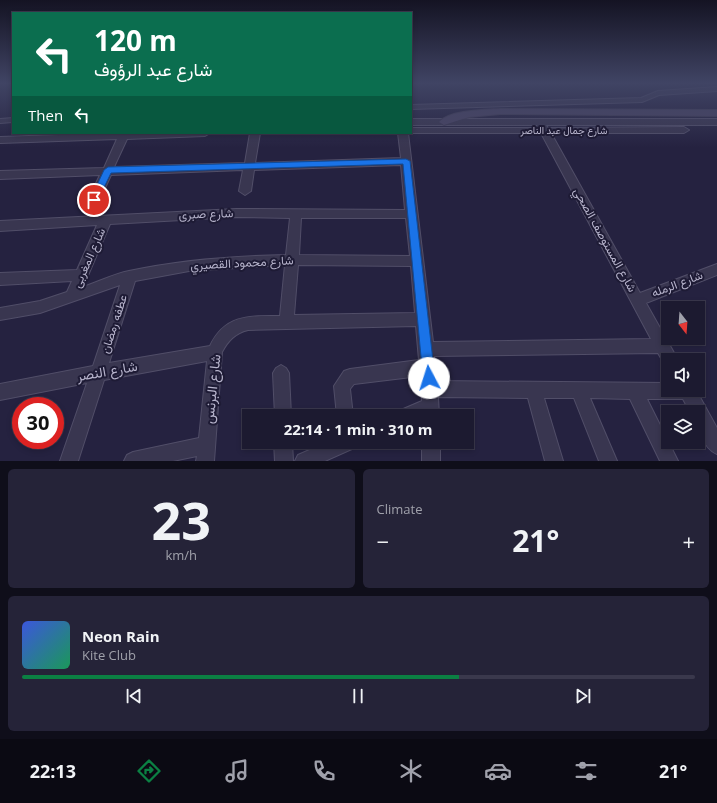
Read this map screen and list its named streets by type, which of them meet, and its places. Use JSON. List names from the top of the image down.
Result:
{
  "streets": {
    "street": [
      "شارع جمال عبد الناصر",
      "شارع صبرى",
      "شارع المستوصف الصحي",
      "شارع المغربى",
      "شارع محمود القصيري",
      "شارع الرمله",
      "عطفه رمضان",
      "شارع النصر",
      "شارع البرنس"
    ]
  },
  "crossings": [
    ["شارع جمال عبد الناصر", "شارع المستوصف الصحي"],
    ["شارع صبرى", "شارع المغربى"],
    ["شارع المستوصف الصحي", "شارع الرمله"],
    ["شارع المغربى", "شارع محمود القصيري"],
    ["شارع محمود القصيري", "عطفه رمضان"],
    ["عطفه رمضان", "شارع النصر"],
    ["شارع النصر", "شارع البرنس"]
  ],
  "north": "bottom",
  "page": {
    "turn": ["120 m", "شارع عبد الرؤوف"],
    "then": "Then",
    "limit": "30",
    "trip": "22:14 · 1 min · 310 m",
    "tile": [
      ["23", "km/h"],
      "Climate"
    ],
    "heat": ["−", "21°", "+"],
    "song": ["Neon Rain", "Kite Club"],
    "tabs": ["22:13", "21°"]
  }
}
